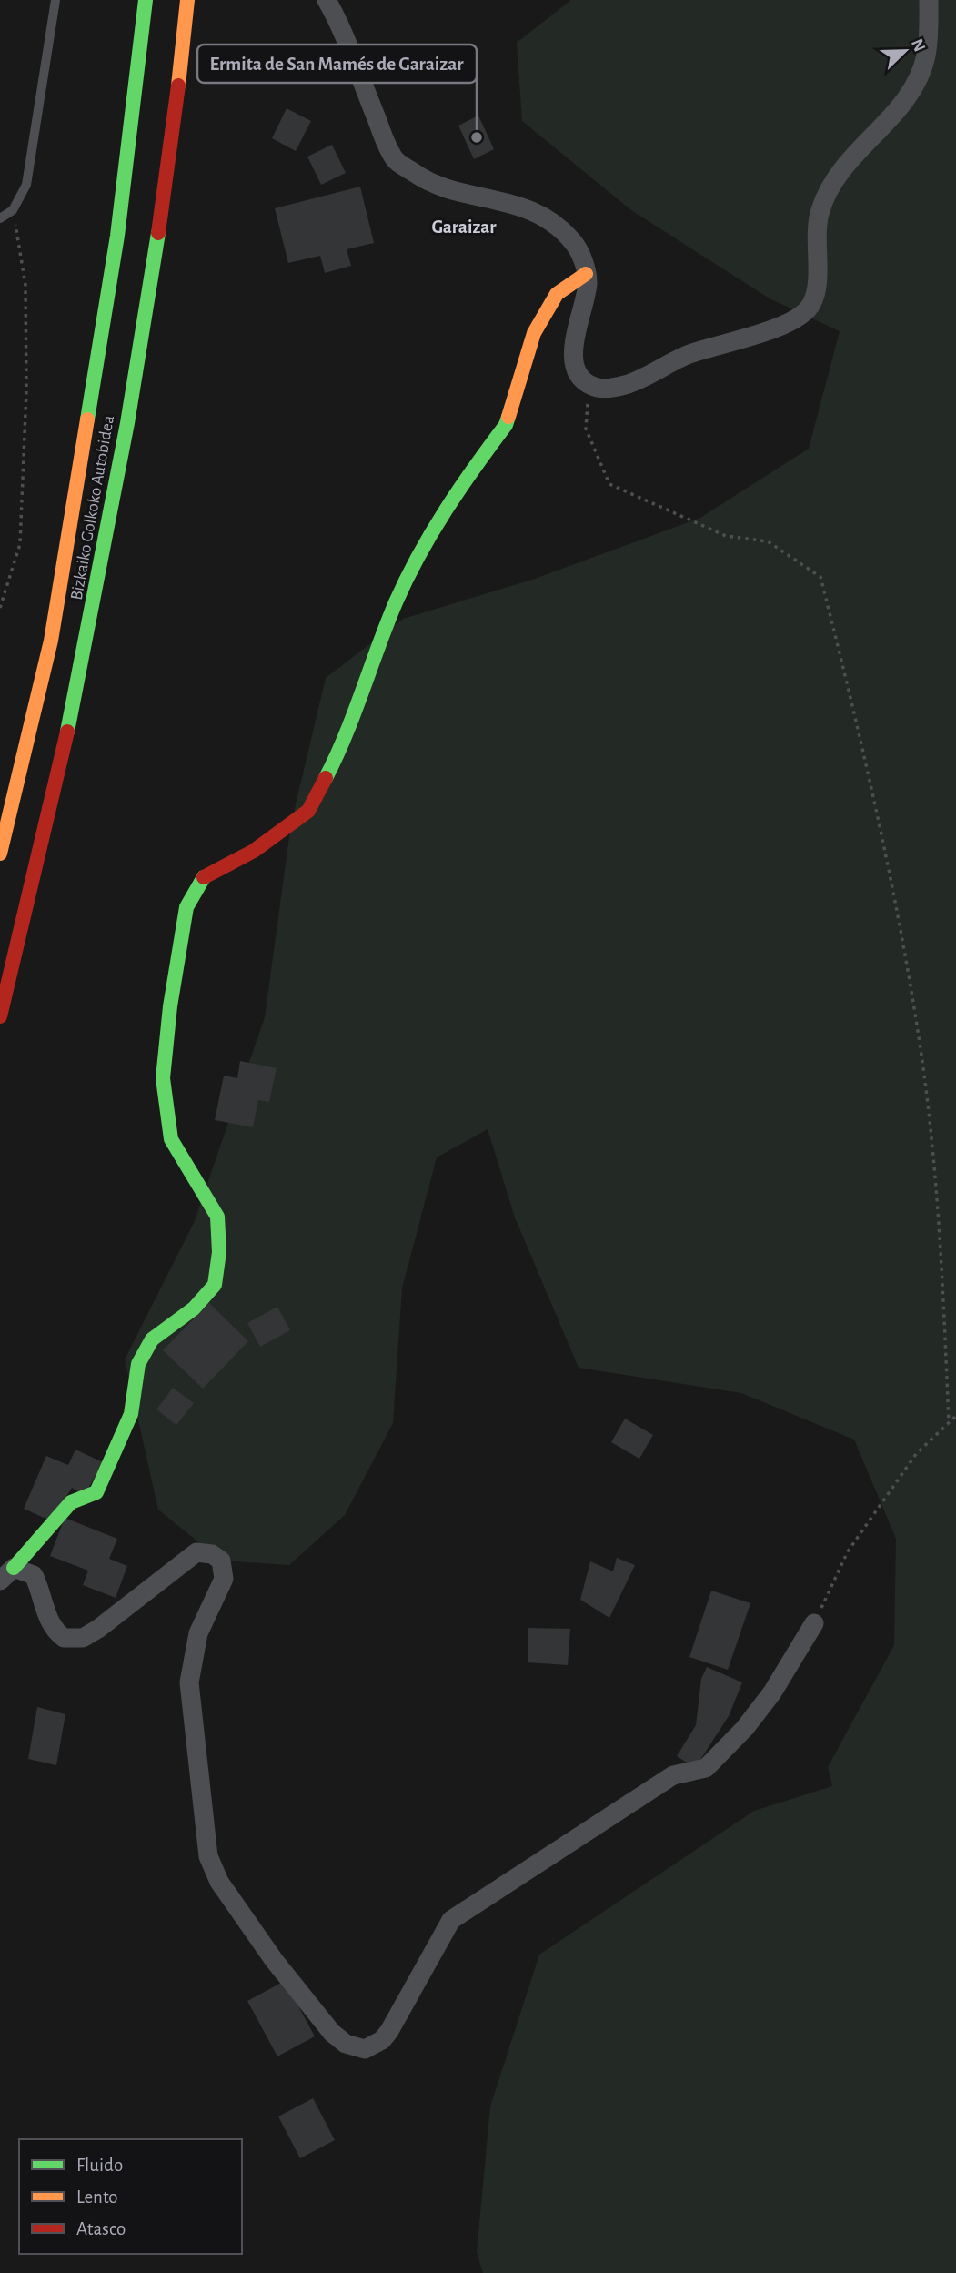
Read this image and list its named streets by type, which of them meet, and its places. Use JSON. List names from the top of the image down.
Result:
{
  "streets": {
    "main road": ["Bizkaiko Golkoko Autobidea"]
  },
  "districts": ["Garaizar"],
  "places": ["Ermita de San Mamés de Garaizar"],
  "legend": ["Fluido", "Lento", "Atasco"],
  "north": "top right"
}
